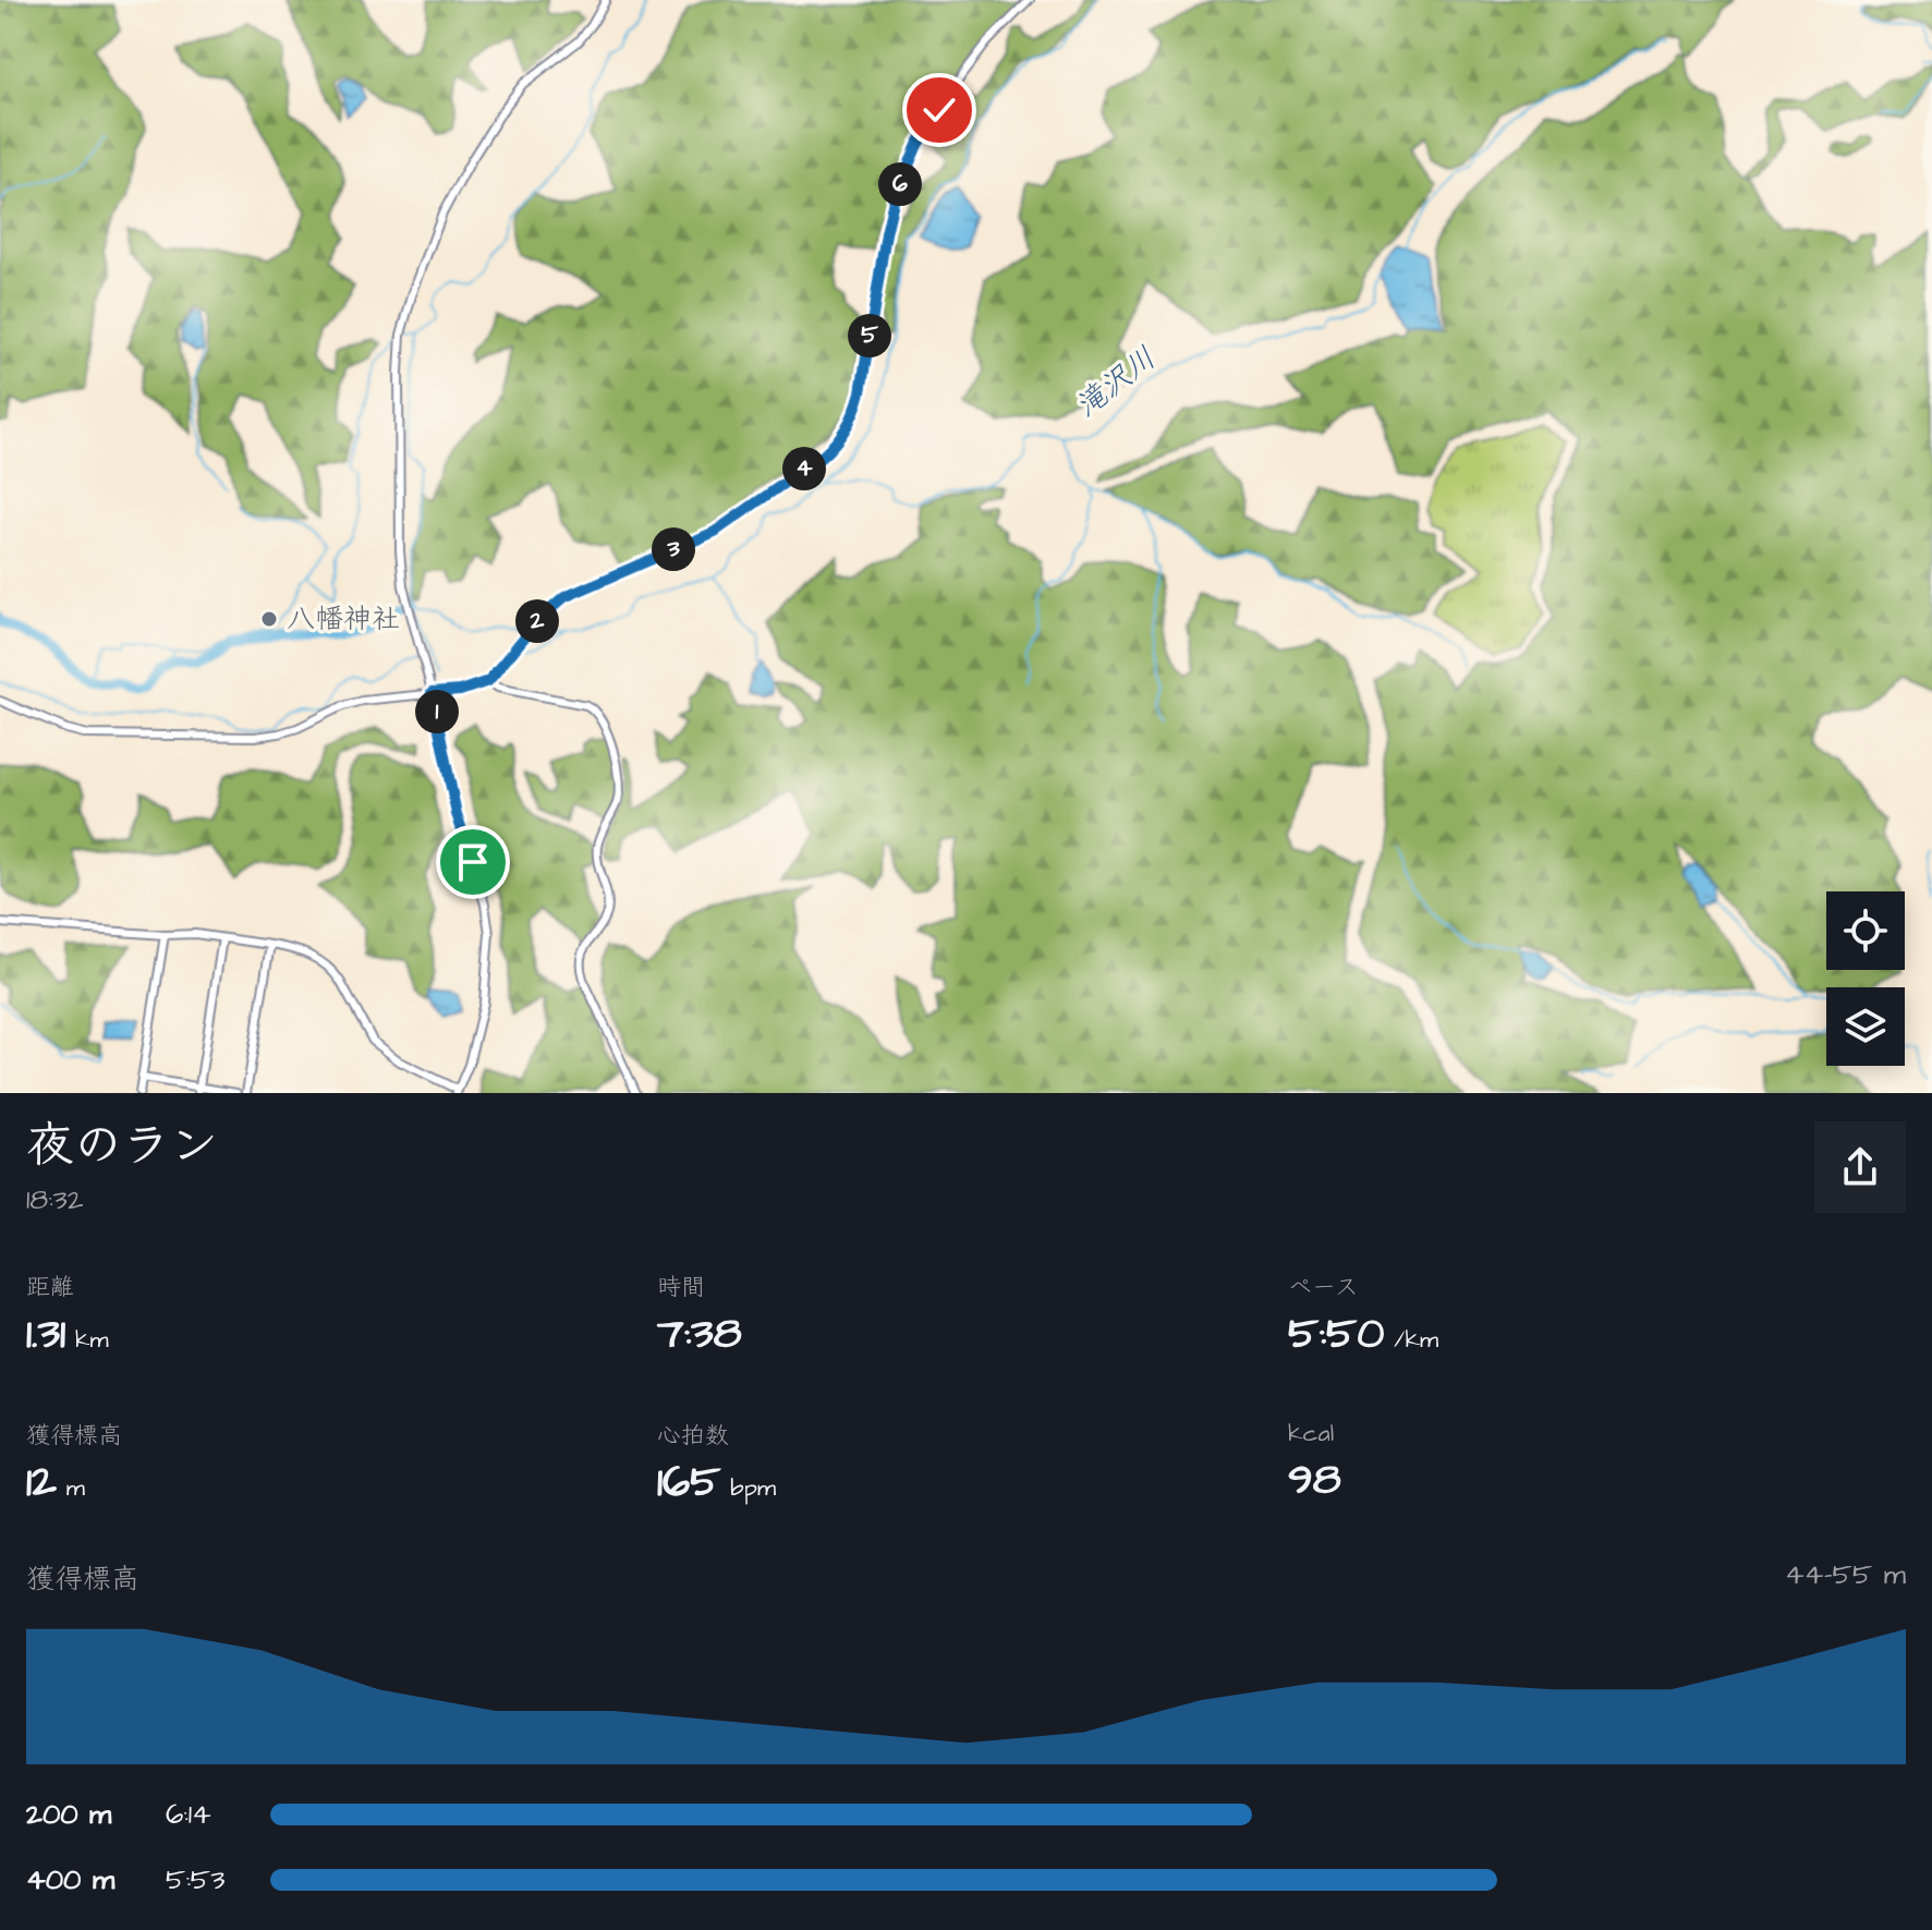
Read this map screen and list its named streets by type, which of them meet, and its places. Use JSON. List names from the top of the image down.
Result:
{
  "water": ["滝沢川"],
  "places": ["八幡神社"],
  "page": {
    "pins": [
      "6",
      "5",
      "4",
      "3",
      "2",
      "1"
    ],
    "heading": ["夜のラン", "18:32"],
    "stats": [
      ["距離", "1.31 km"],
      ["時間", "7:38"],
      ["ペース", "5:50 /km"],
      ["獲得標高", "12 m"],
      ["心拍数", "165 bpm"],
      ["kcal", "98"]
    ],
    "chart": ["獲得標高", "44–55 m"],
    "list": [
      {
        "name": "200 m",
        "note": "6:14"
      },
      {
        "name": "400 m",
        "note": "5:53"
      }
    ]
  }
}
